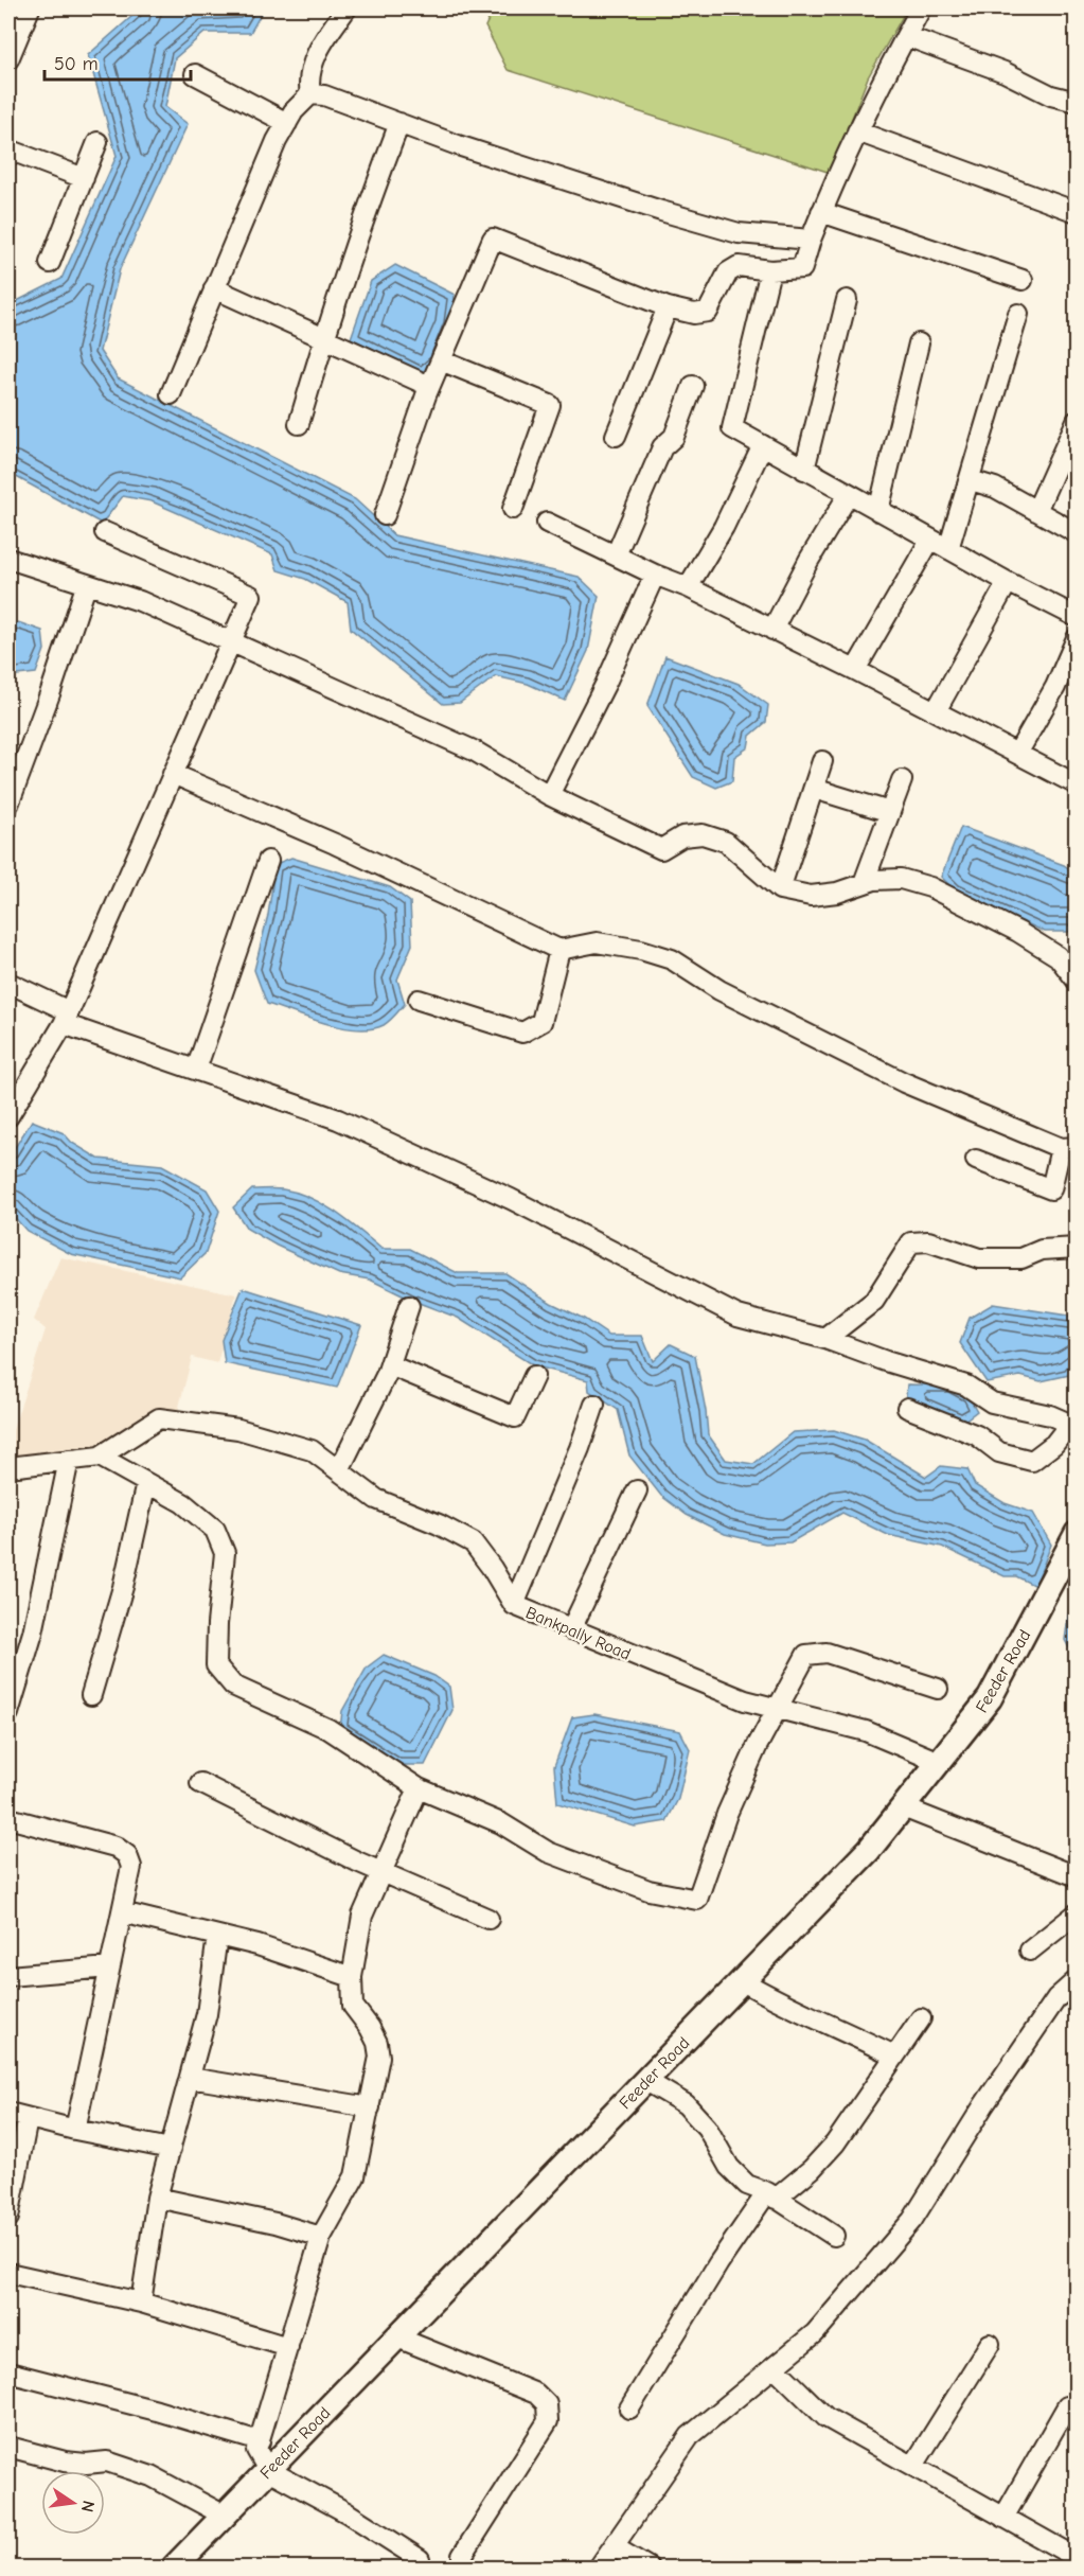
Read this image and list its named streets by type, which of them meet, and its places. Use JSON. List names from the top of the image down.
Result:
{
  "streets": {
    "street": ["Bankpally Road", "Feeder Road"]
  },
  "crossings": [
    ["Bankpally Road", "Feeder Road"]
  ],
  "scale_bar": "50 m",
  "north": "right"
}
